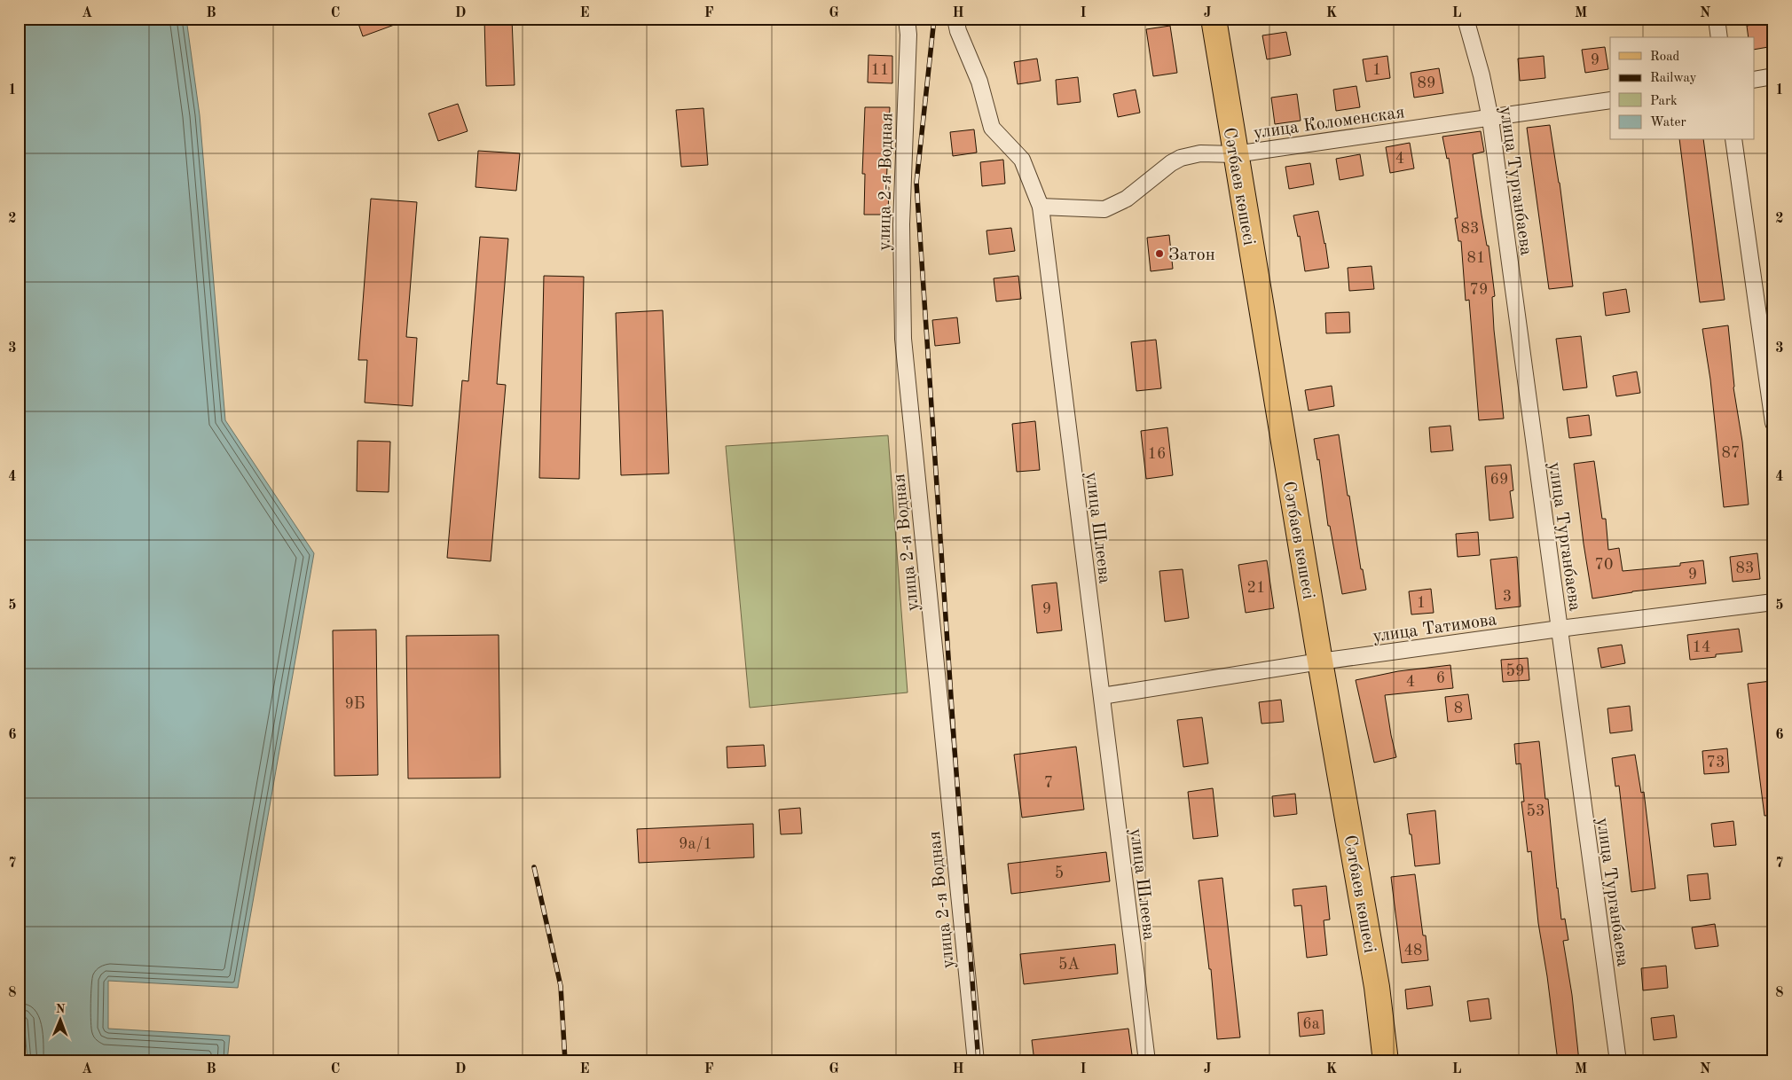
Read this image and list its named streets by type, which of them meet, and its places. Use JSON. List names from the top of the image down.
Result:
{
  "streets": {
    "main road": ["Сәтбаев көшесі"],
    "street": [
      "улица Коломенская",
      "улица Турганбаева",
      "улица 2-я Водная",
      "улица Шлеева",
      "улица Татимова"
    ]
  },
  "crossings": [
    ["улица Коломенская", "улица Турганбаева"],
    ["улица Коломенская", "Сәтбаев көшесі"],
    ["улица Коломенская", "улица Шлеева"],
    ["улица Турганбаева", "улица Татимова"],
    ["Сәтбаев көшесі", "улица Татимова"],
    ["улица Шлеева", "улица Татимова"]
  ],
  "places": ["Затон"],
  "house_numbers": [
    "9",
    "11",
    "1",
    "89",
    "4",
    "83",
    "81",
    "79",
    "87",
    "16",
    "69",
    "70",
    "83",
    "9",
    "21",
    "3",
    "1",
    "9",
    "14",
    "59",
    "6",
    "4",
    "9Б",
    "8",
    "73",
    "7",
    "53",
    "9а/1",
    "5",
    "48",
    "5А",
    "6а"
  ],
  "legend": [
    "Road",
    "Railway",
    "Park",
    "Water"
  ],
  "north": "top",
  "grid": {
    "columns": [
      "A",
      "B",
      "C",
      "D",
      "E",
      "F",
      "G",
      "H",
      "I",
      "J",
      "K",
      "L",
      "M",
      "N"
    ],
    "rows": [
      "1",
      "2",
      "3",
      "4",
      "5",
      "6",
      "7",
      "8"
    ]
  }
}
